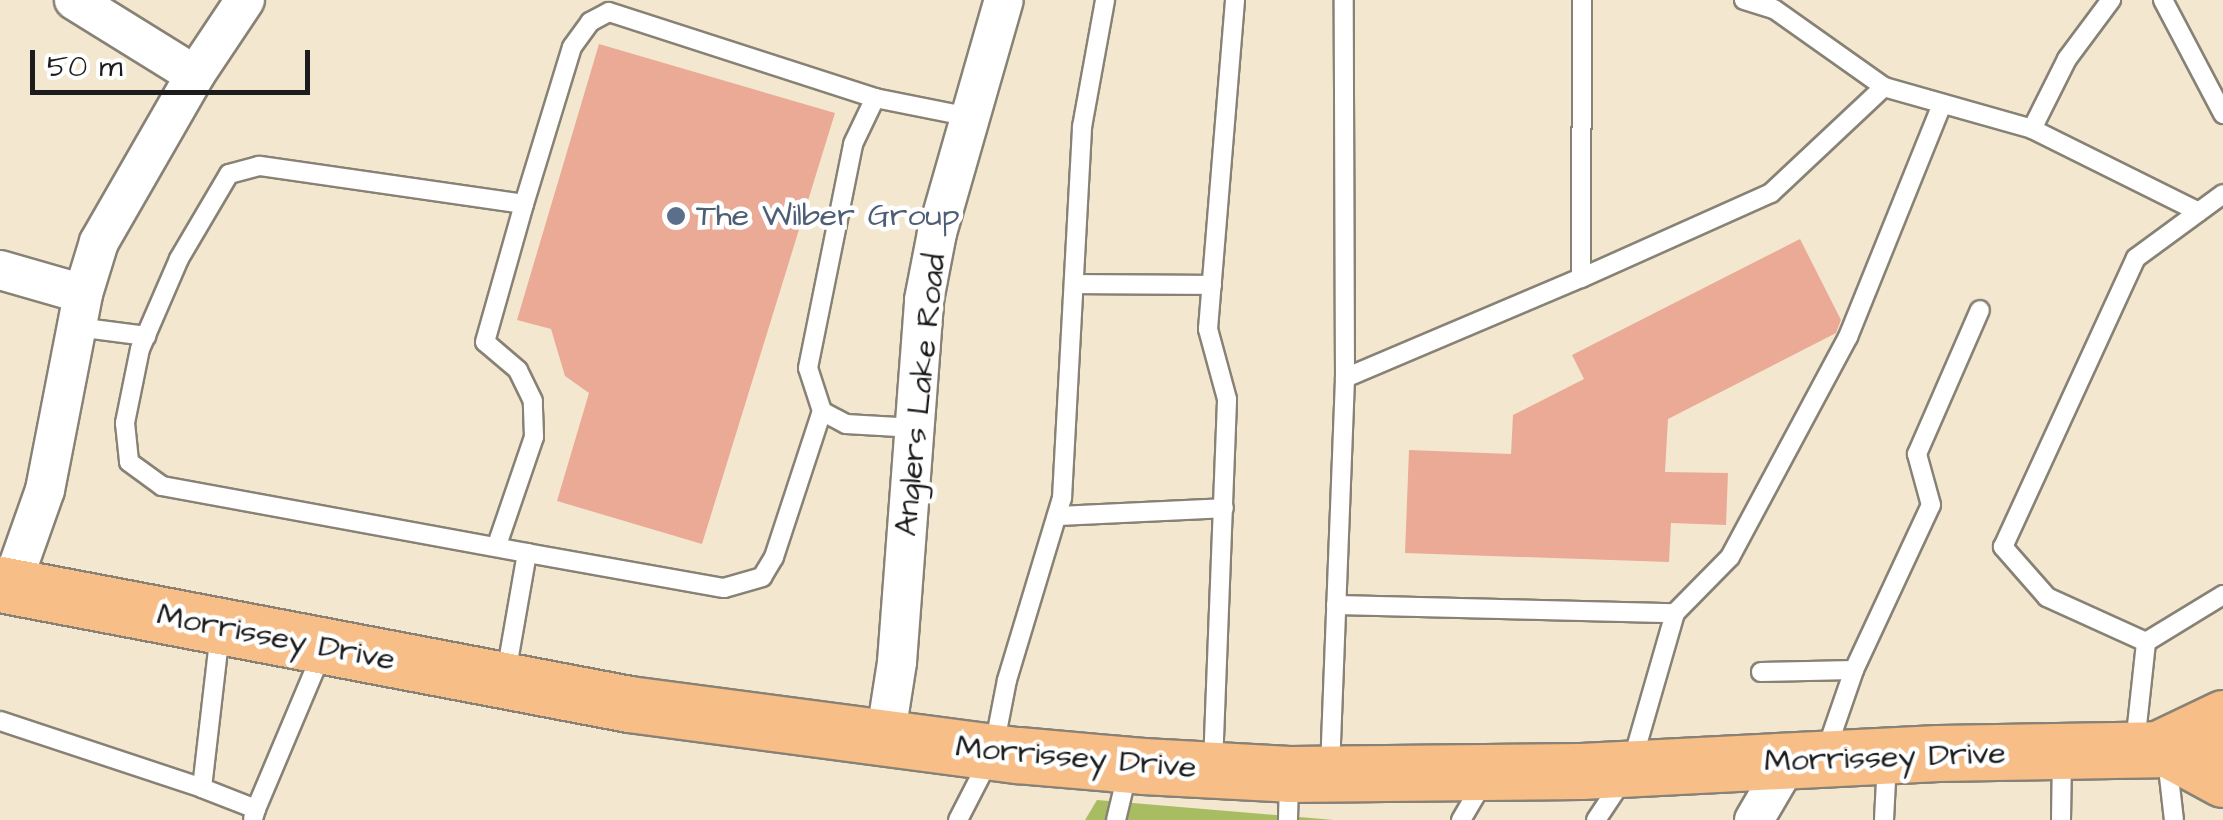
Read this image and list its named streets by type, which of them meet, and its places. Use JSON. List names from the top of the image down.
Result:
{
  "streets": {
    "main road": ["Morrissey Drive"],
    "street": ["Anglers Lake Road"]
  },
  "crossings": [
    ["Anglers Lake Road", "Morrissey Drive"]
  ],
  "places": ["The Wilber Group"],
  "scale_bar": "50 m"
}
